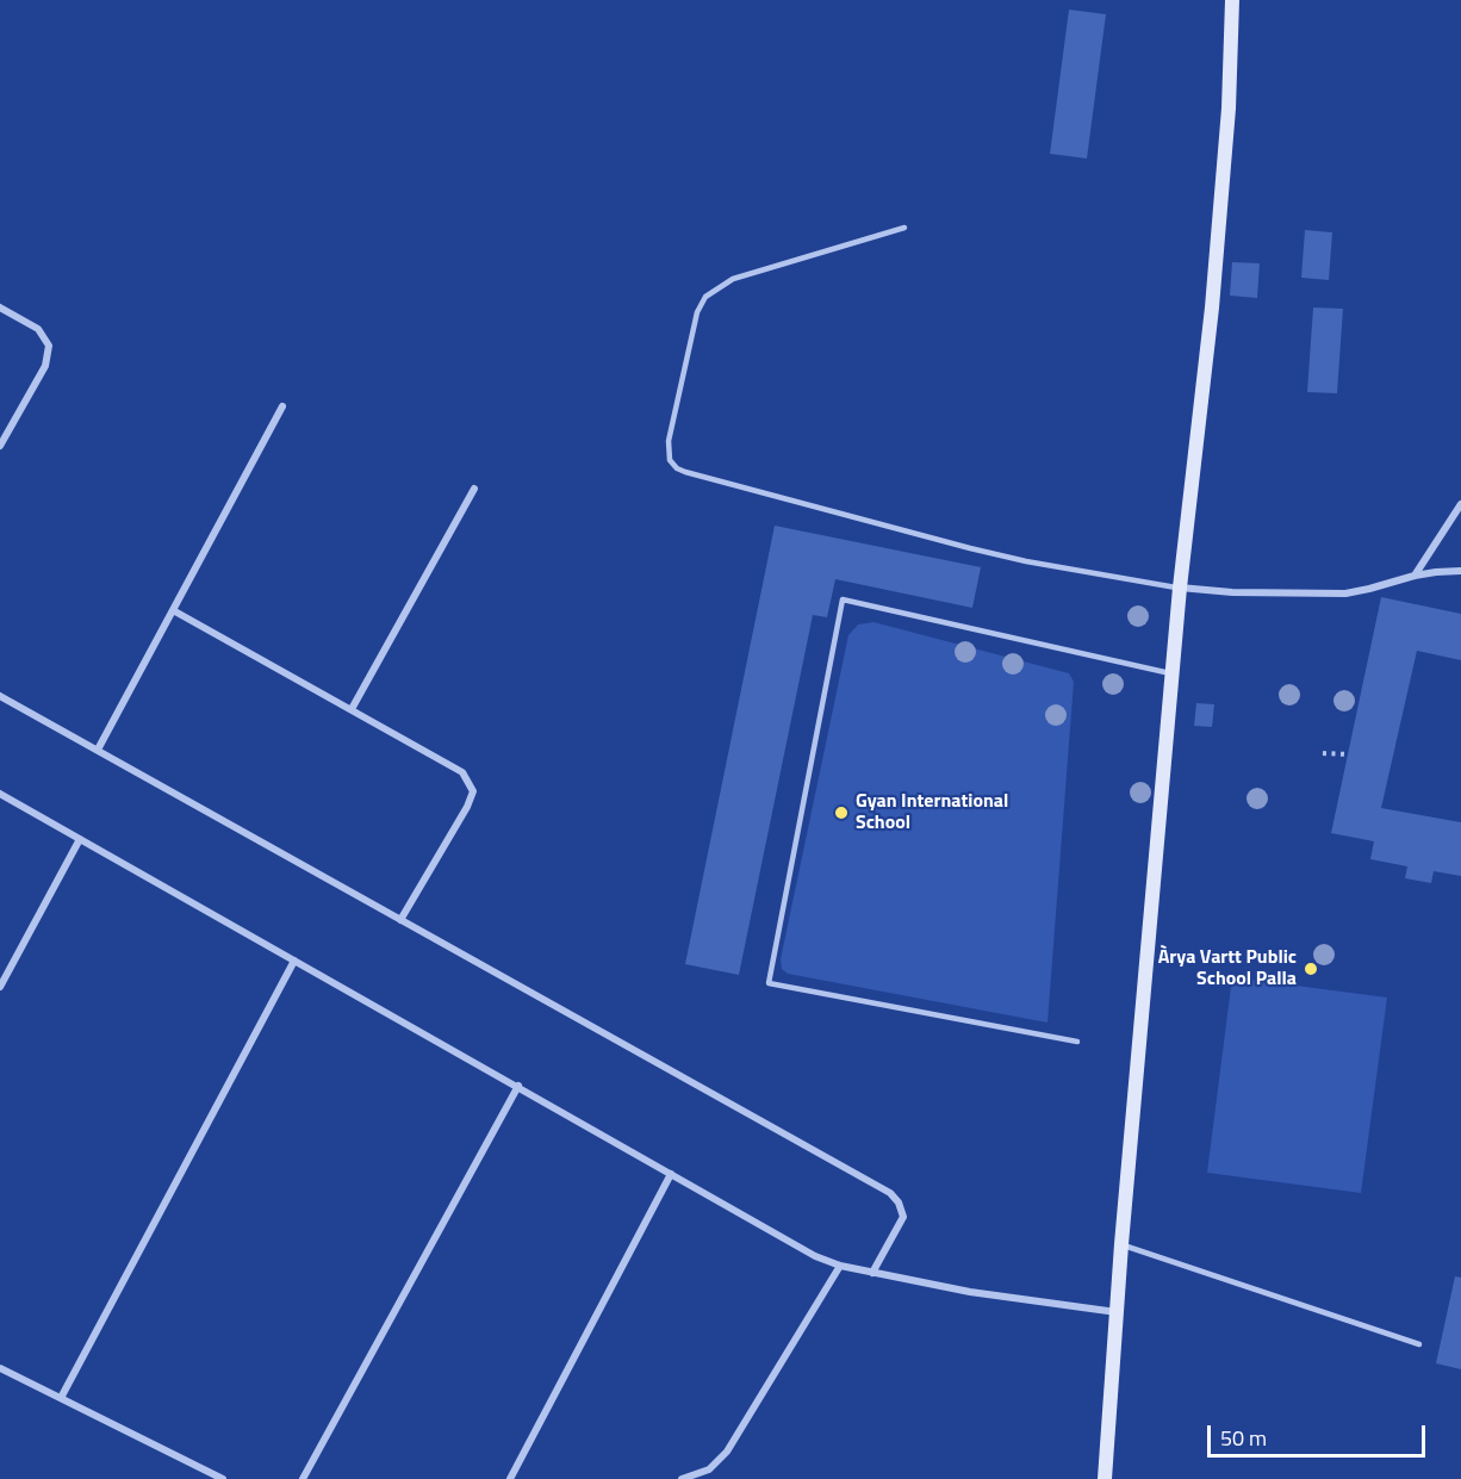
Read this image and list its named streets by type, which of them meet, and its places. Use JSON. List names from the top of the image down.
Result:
{
  "places": ["Gyan International School", "Àrya Vartt Public School Palla"],
  "scale_bar": "50 m"
}
